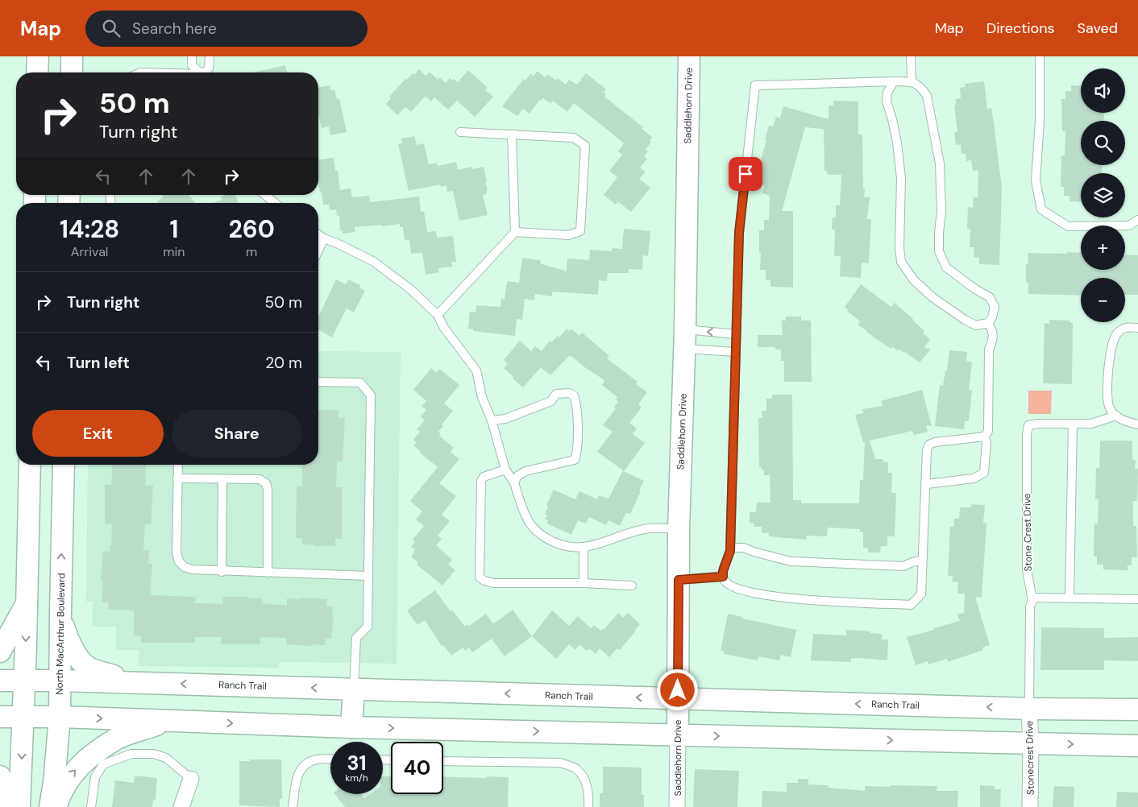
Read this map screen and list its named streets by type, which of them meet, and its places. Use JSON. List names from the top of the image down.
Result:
{
  "streets": {
    "main road": ["Saddlehorn Drive", "North MacArthur Boulevard", "Ranch Trail"],
    "street": ["Stonecrest Drive"],
    "lane": ["Stone Crest Drive"]
  },
  "crossings": [
    ["Saddlehorn Drive", "Ranch Trail"],
    ["Stone Crest Drive", "Ranch Trail"],
    ["Stone Crest Drive", "Stonecrest Drive"],
    ["North MacArthur Boulevard", "Ranch Trail"],
    ["Ranch Trail", "Stonecrest Drive"]
  ],
  "page": {
    "header": "Map",
    "search": "Search here",
    "nav": ["Map", "Directions", "Saved"],
    "map_buttons": ["+", "−"],
    "turn": ["50 m", "Turn right"],
    "eta": [
      "14:28",
      "Arrival",
      "1",
      "min",
      "260",
      "m"
    ],
    "list": [
      {
        "name": "Turn right",
        "value": "50 m"
      },
      {
        "name": "Turn left",
        "value": "20 m"
      }
    ],
    "buttons": ["Exit", "Share"],
    "speed": "31 km/h",
    "limit": "40"
  }
}
